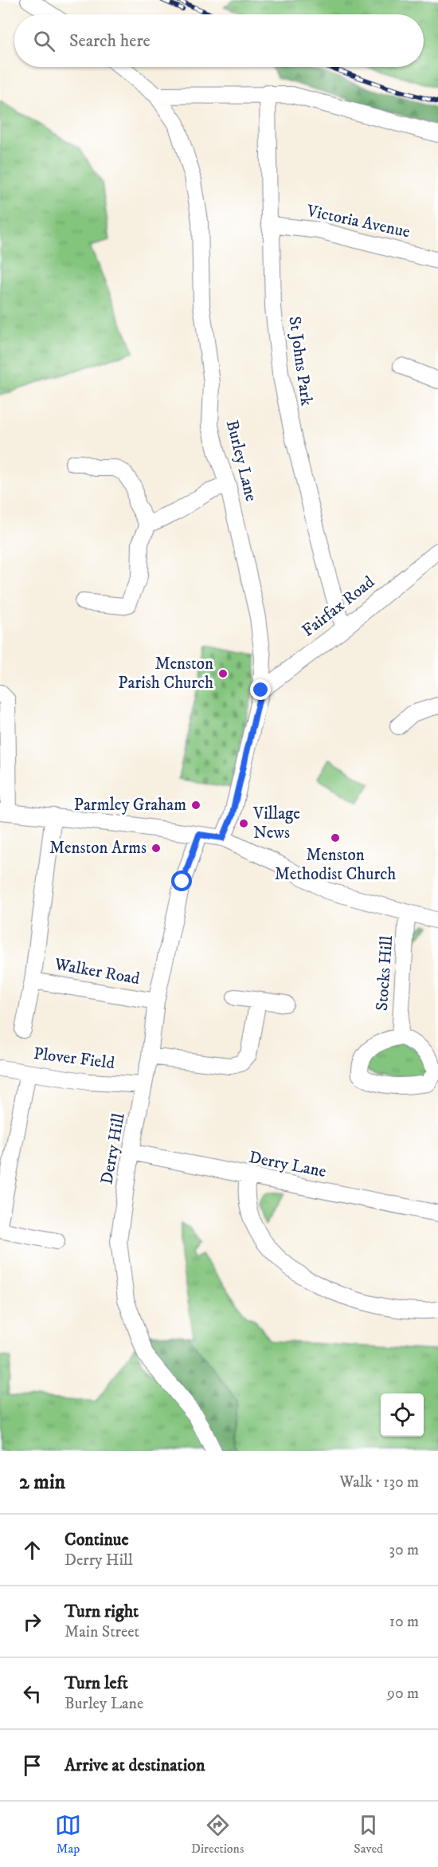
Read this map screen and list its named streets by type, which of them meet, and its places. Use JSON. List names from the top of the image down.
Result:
{
  "streets": {
    "street": [
      "Victoria Avenue",
      "St Johns Park",
      "Burley Lane",
      "Fairfax Road",
      "Walker Road",
      "Stocks Hill",
      "Plover Field",
      "Derry Hill",
      "Derry Lane"
    ]
  },
  "crossings": [
    ["Victoria Avenue", "St Johns Park"],
    ["St Johns Park", "Fairfax Road"],
    ["Burley Lane", "Fairfax Road"],
    ["Walker Road", "Derry Hill"],
    ["Plover Field", "Derry Hill"],
    ["Derry Hill", "Derry Lane"]
  ],
  "places": [
    "Menston Parish Church",
    "Parmley Graham",
    "Village News",
    "Menston Methodist Church",
    "Menston Arms"
  ],
  "page": {
    "search": "Search here",
    "heading": ["2 min", "Walk · 130 m"],
    "list": [
      ["Continue", "Derry Hill", "30 m"],
      ["Turn right", "Main Street", "10 m"],
      ["Turn left", "Burley Lane", "90 m"],
      "Arrive at destination"
    ],
    "nav": ["Map", "Directions", "Saved"]
  }
}
